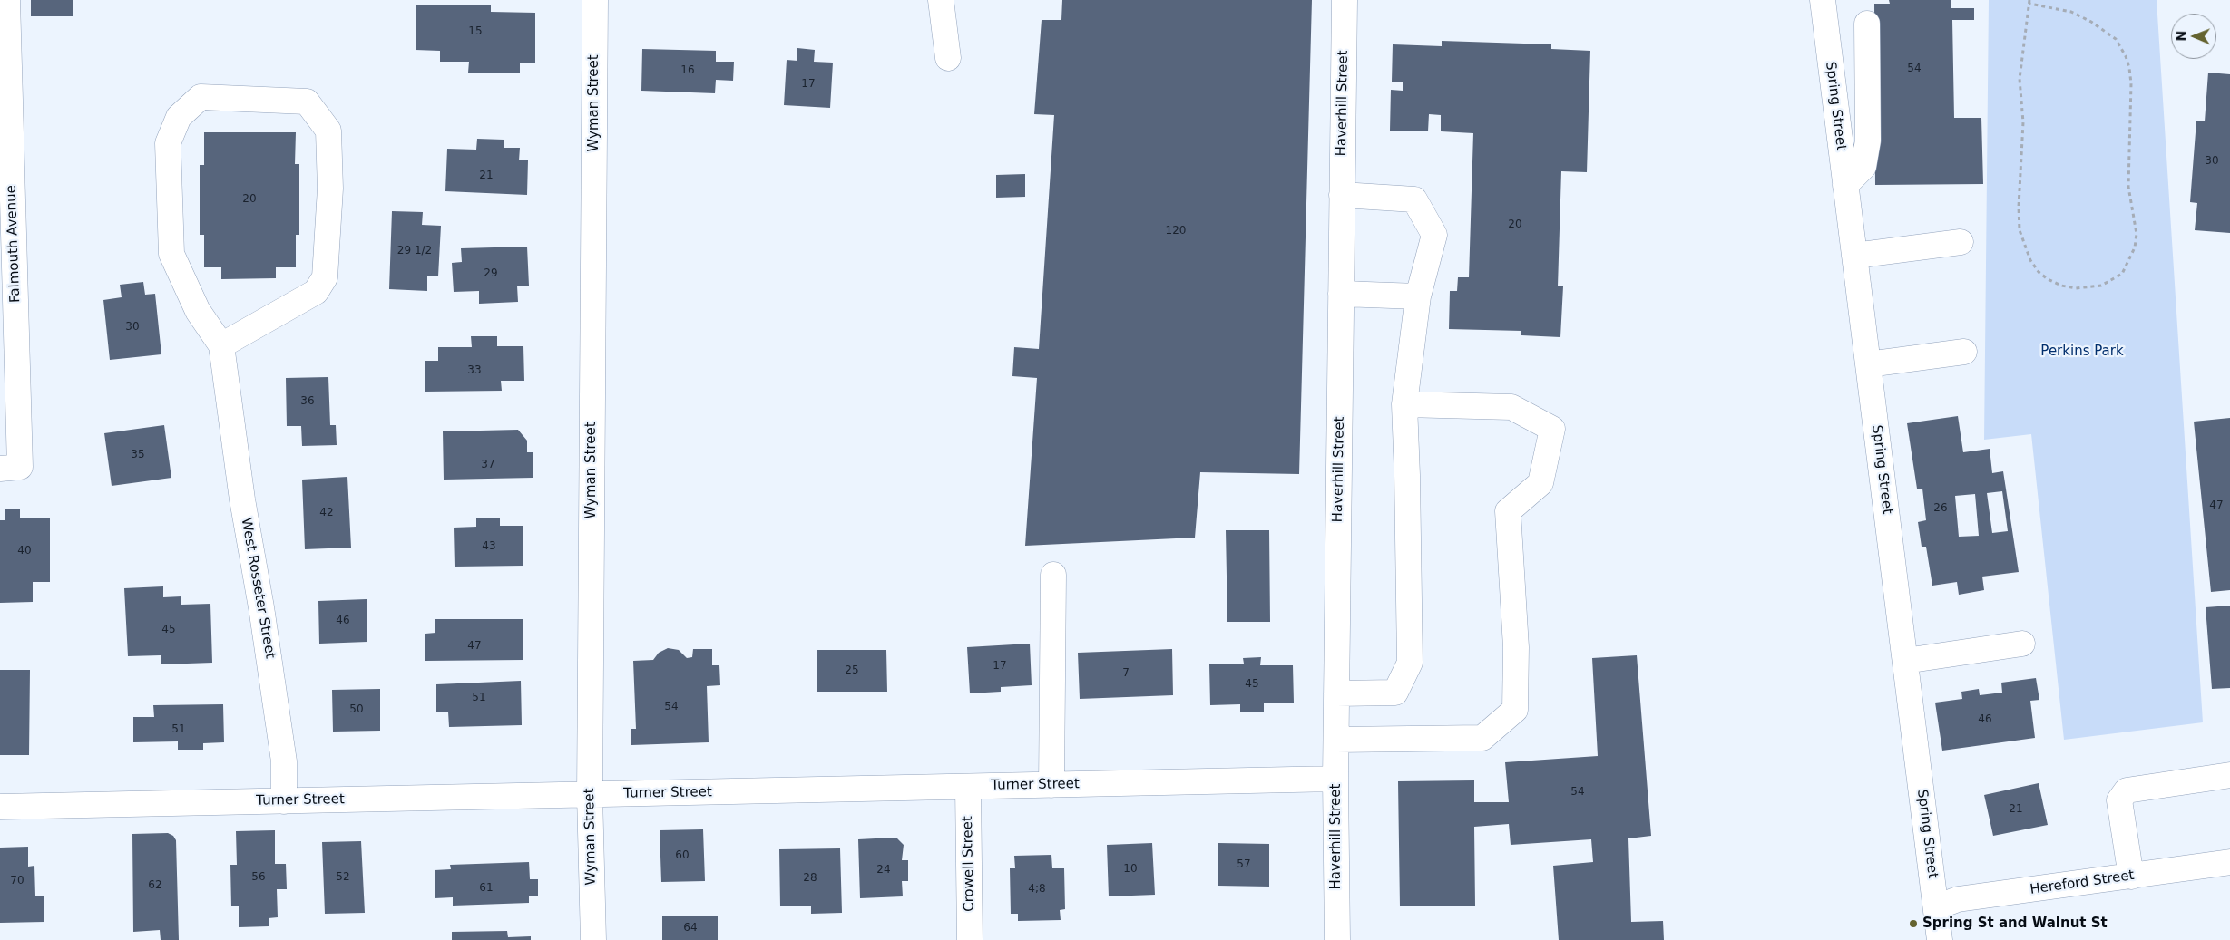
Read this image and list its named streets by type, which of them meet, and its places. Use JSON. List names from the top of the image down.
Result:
{
  "streets": {
    "street": [
      "Wyman Street",
      "Haverhill Street",
      "Spring Street",
      "Falmouth Avenue",
      "West Rosseter Street",
      "Turner Street",
      "Crowell Street",
      "Hereford Street"
    ]
  },
  "crossings": [
    ["Wyman Street", "Turner Street"],
    ["Haverhill Street", "Turner Street"],
    ["Spring Street", "Hereford Street"],
    ["West Rosseter Street", "Turner Street"],
    ["Turner Street", "Crowell Street"]
  ],
  "parks": ["Perkins Park"],
  "places": ["Spring St and Walnut St"],
  "house_numbers": [
    "15",
    "54",
    "16",
    "17",
    "30",
    "21",
    "20",
    "20",
    "120",
    "29 1/2",
    "29",
    "30",
    "33",
    "36",
    "35",
    "37",
    "47",
    "26",
    "42",
    "43",
    "40",
    "46",
    "45",
    "47",
    "17",
    "25",
    "7",
    "45",
    "51",
    "54",
    "50",
    "46",
    "51",
    "54",
    "21",
    "60",
    "57",
    "10",
    "24",
    "56",
    "52",
    "28",
    "70",
    "62",
    "61",
    "4;8",
    "64"
  ],
  "north": "left"
}
